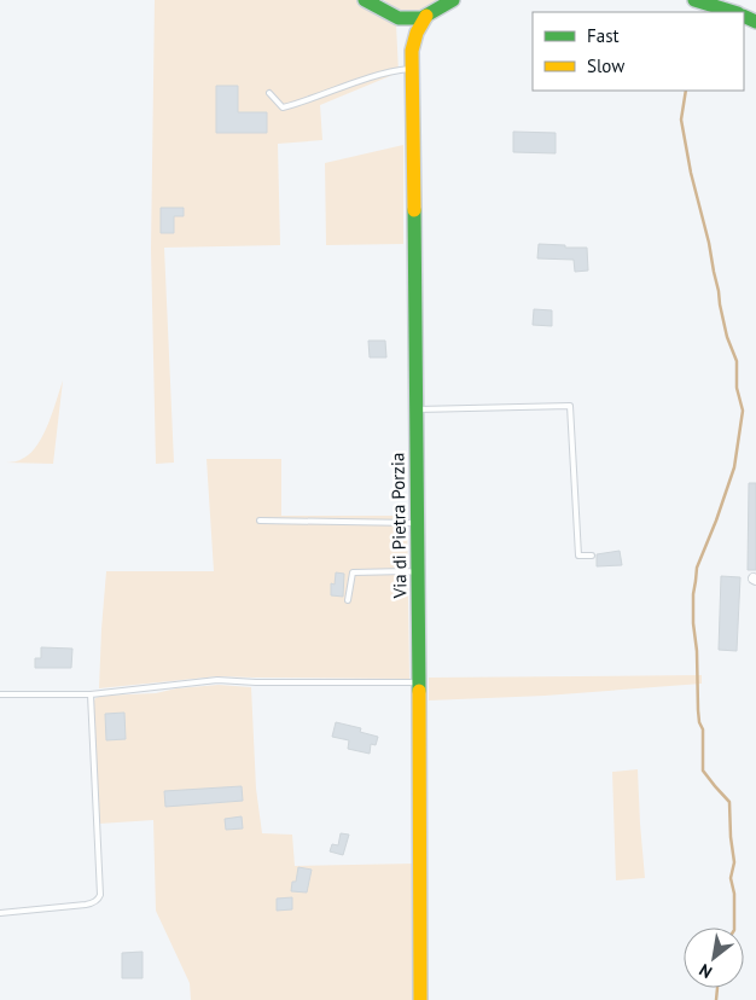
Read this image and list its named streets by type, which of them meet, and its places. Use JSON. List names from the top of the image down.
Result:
{
  "streets": {
    "street": ["Via di Pietra Porzia"]
  },
  "legend": ["Fast", "Slow"],
  "north": "bottom left"
}
